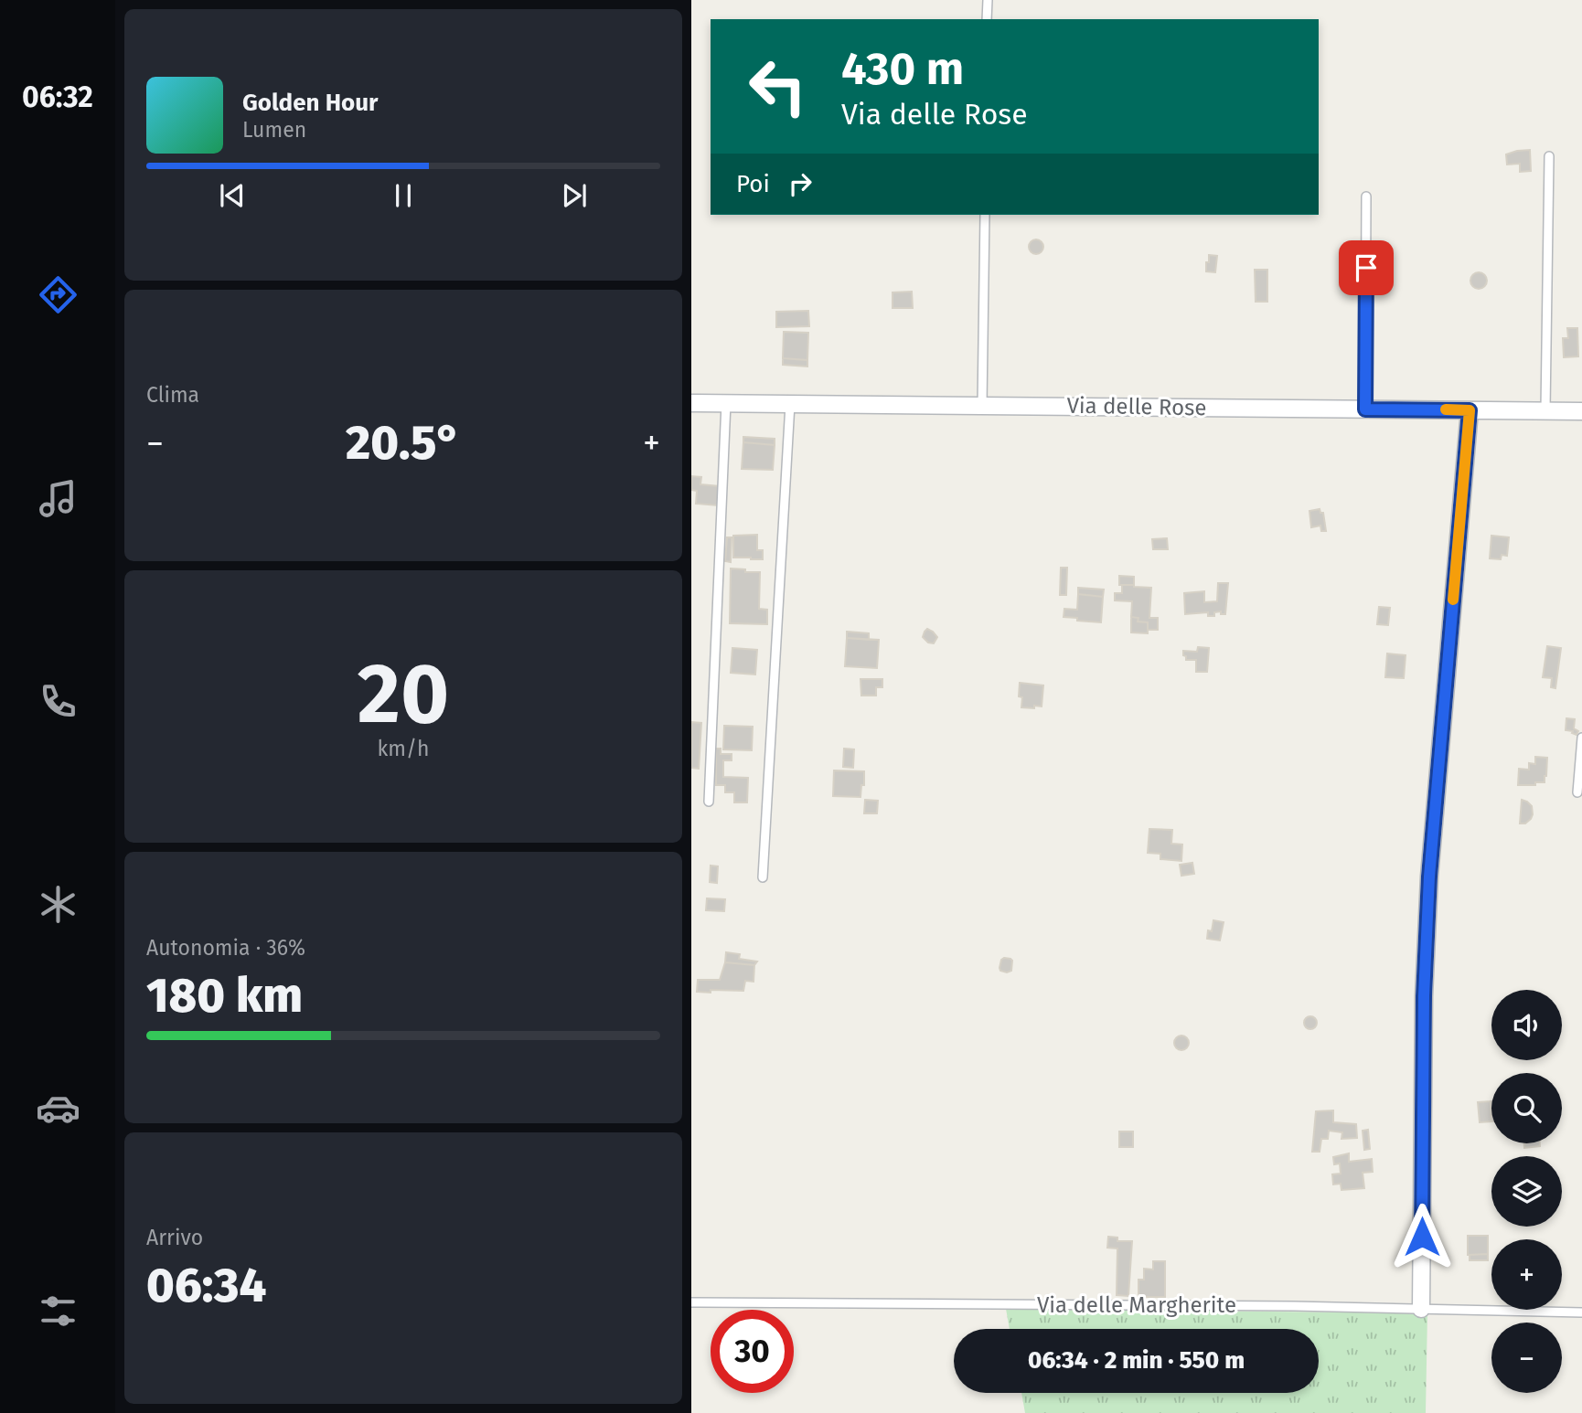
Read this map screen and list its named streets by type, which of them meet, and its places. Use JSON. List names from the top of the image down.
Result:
{
  "streets": {
    "street": ["Via delle Rose"],
    "lane": ["Via delle Margherite"]
  },
  "page": {
    "tabs": "06:32",
    "turn": ["430 m", "Via delle Rose"],
    "song": ["Golden Hour", "Lumen"],
    "then": "Poi",
    "tile": [
      "Clima",
      ["20", "km/h"],
      ["Autonomia · 36%", "180 km"],
      ["Arrivo", "06:34"]
    ],
    "heat": ["−", "20.5°", "+"],
    "map_buttons": ["+", "−"],
    "limit": "30",
    "trip": "06:34 · 2 min · 550 m"
  }
}
